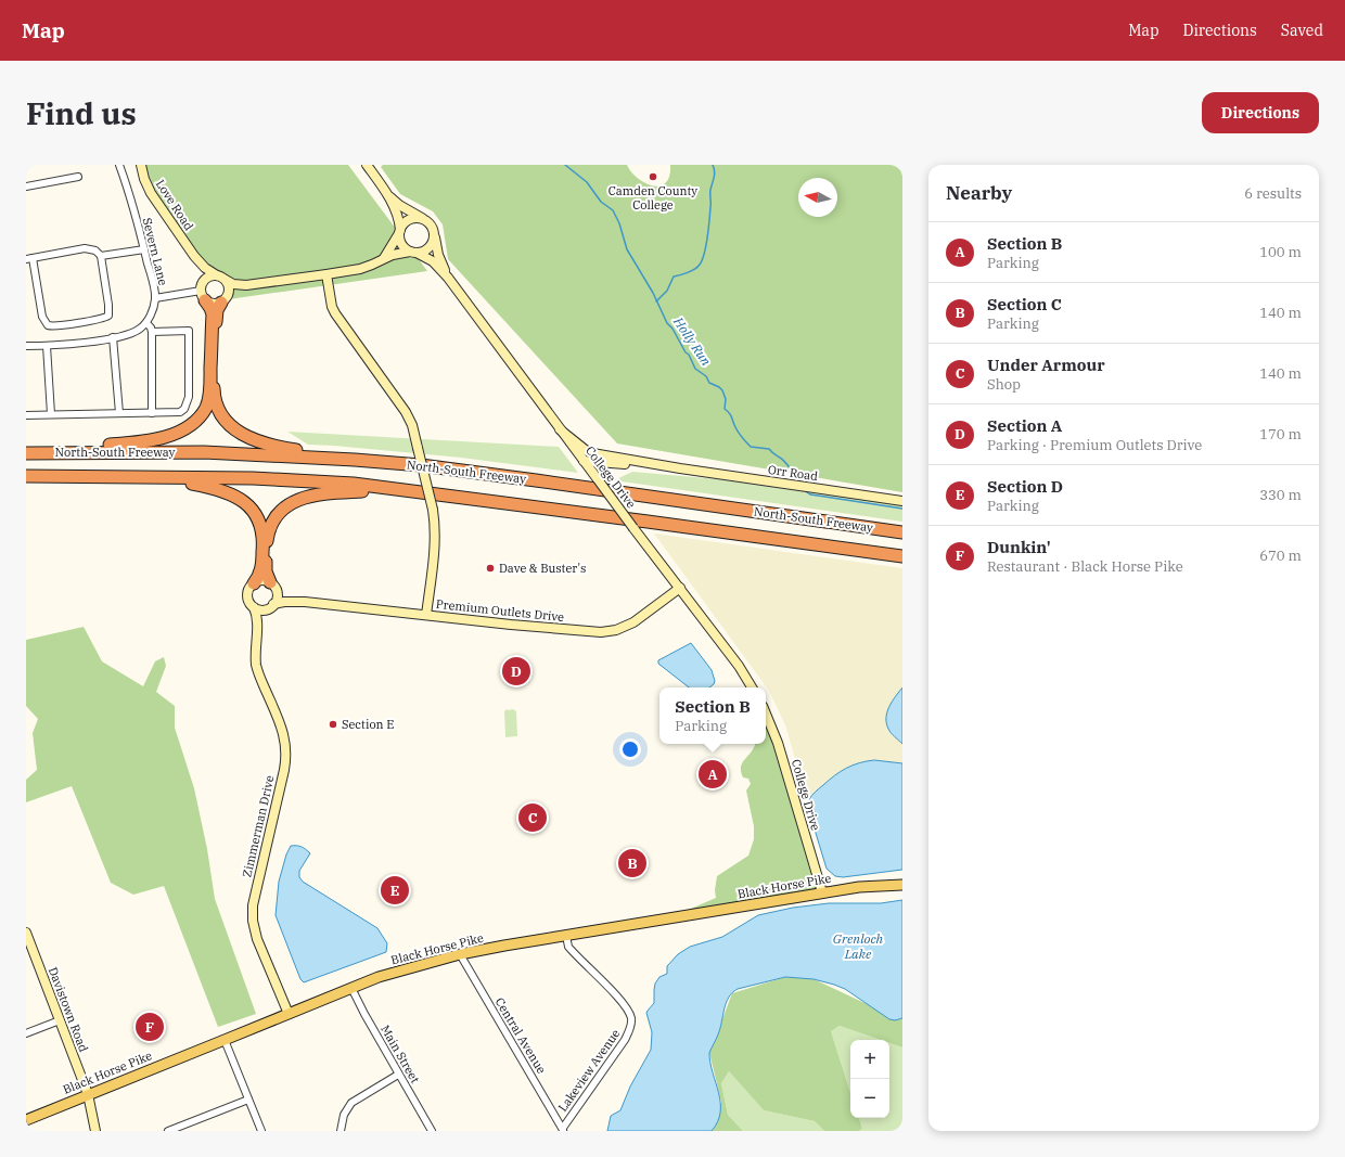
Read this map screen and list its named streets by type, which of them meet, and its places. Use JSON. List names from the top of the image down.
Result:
{
  "streets": {
    "highway": ["North-South Freeway"],
    "main road": ["Black Horse Pike"],
    "street": [
      "Love Road",
      "Severn Lane",
      "Orr Road",
      "College Drive",
      "Premium Outlets Drive",
      "Zimmerman Drive",
      "Davistown Road",
      "Central Avenue",
      "Main Street",
      "Lakeview Avenue"
    ]
  },
  "crossings": [
    ["Orr Road", "College Drive"],
    ["College Drive", "Premium Outlets Drive"],
    ["College Drive", "Black Horse Pike"],
    ["Premium Outlets Drive", "Zimmerman Drive"],
    ["Zimmerman Drive", "Black Horse Pike"],
    ["Black Horse Pike", "Davistown Road"],
    ["Black Horse Pike", "Central Avenue"],
    ["Black Horse Pike", "Main Street"],
    ["Black Horse Pike", "Lakeview Avenue"],
    ["Central Avenue", "Lakeview Avenue"]
  ],
  "water": ["Holly Run", "Grenloch Lake"],
  "places": ["Camden County College", "Dave & Buster's", "Section E"],
  "north": "left",
  "page": {
    "header": "Map",
    "nav": ["Map", "Directions", "Saved"],
    "buttons": "Directions",
    "title": "Find us",
    "heading": ["Nearby", "6 results"],
    "list": [
      {
        "mark": "A",
        "name": "Section B",
        "note": "Parking",
        "value": "100 m"
      },
      {
        "mark": "B",
        "name": "Section C",
        "note": "Parking",
        "value": "140 m"
      },
      {
        "mark": "C",
        "name": "Under Armour",
        "note": "Shop",
        "value": "140 m"
      },
      {
        "mark": "D",
        "name": "Section A",
        "note": "Parking · Premium Outlets Drive",
        "value": "170 m"
      },
      {
        "mark": "E",
        "name": "Section D",
        "note": "Parking",
        "value": "330 m"
      },
      {
        "mark": "F",
        "name": "Dunkin'",
        "note": "Restaurant · Black Horse Pike",
        "value": "670 m"
      }
    ],
    "pins": [
      "D",
      "A",
      "C",
      "B",
      "E",
      "F"
    ],
    "popup": ["Section B", "Parking"],
    "map_buttons": ["+", "−"]
  }
}
